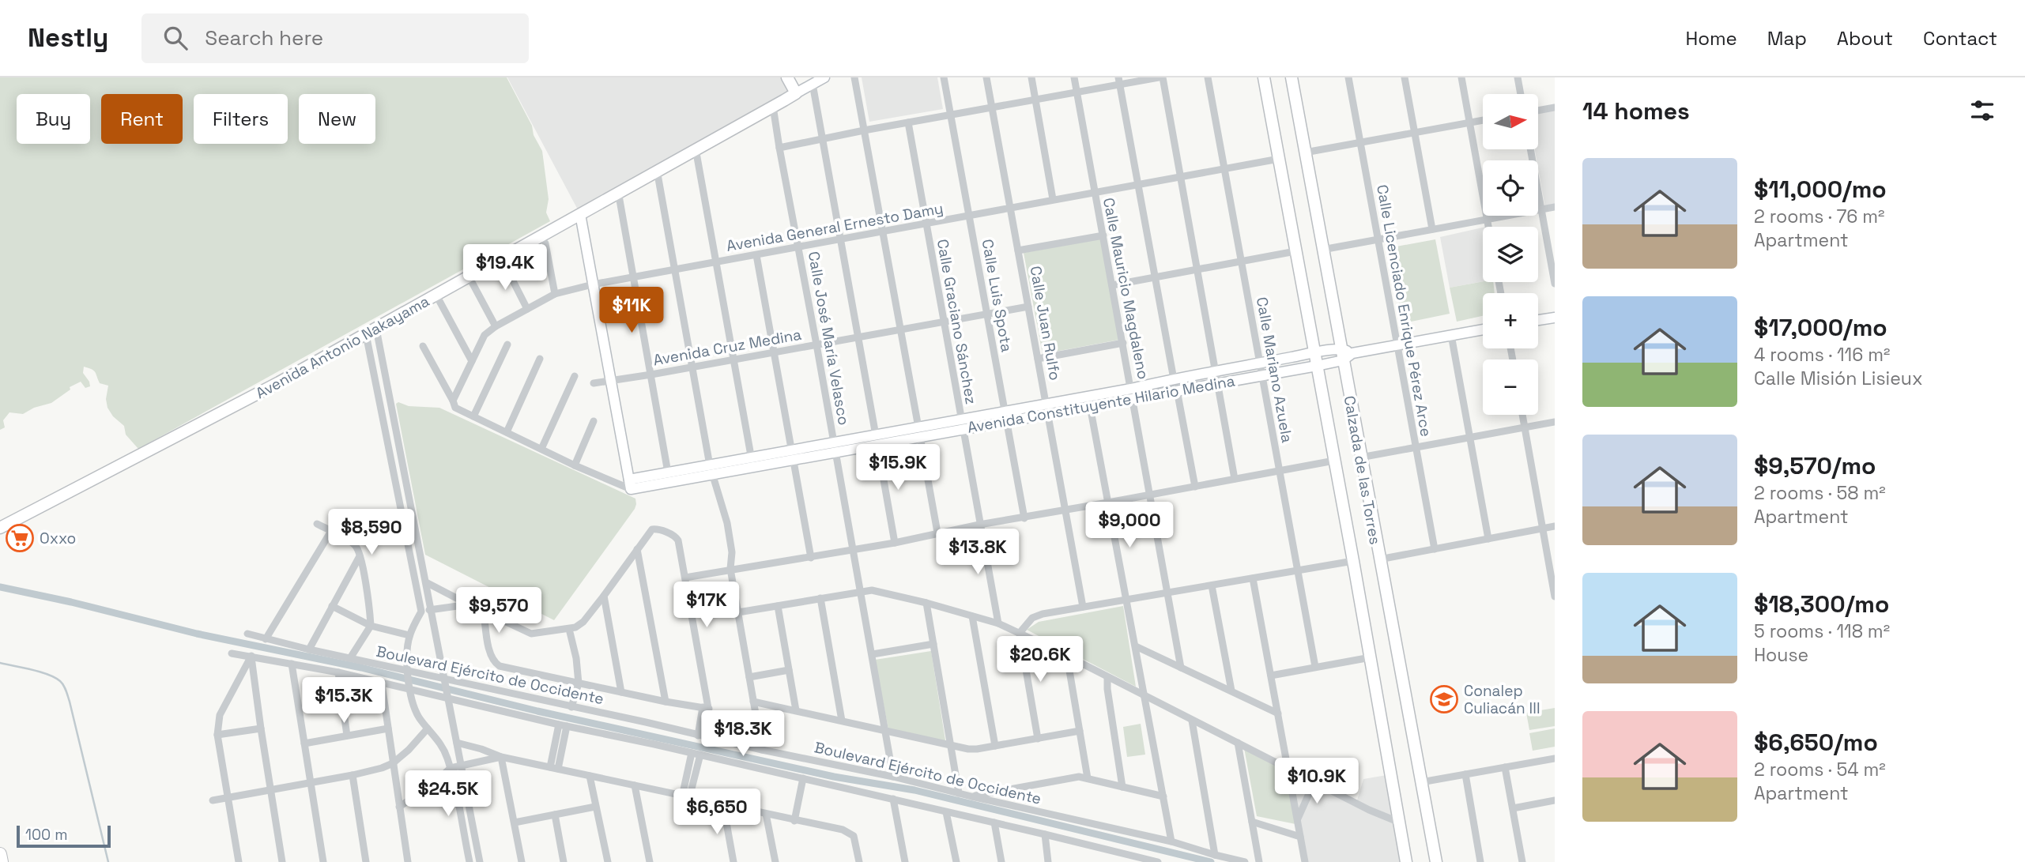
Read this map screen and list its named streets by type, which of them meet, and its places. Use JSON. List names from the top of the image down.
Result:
{
  "streets": {
    "main road": ["Avenida Antonio Nakayama", "Calzada de las Torres"],
    "street": [
      "Avenida General Ernesto Damy",
      "Calle Mauricio Magdaleno",
      "Calle Luis Spota",
      "Calle Licenciado Enrique Pérez Arce",
      "Calle Graciano Sánchez",
      "Calle Juan Rulfo",
      "Calle José María Velasco",
      "Avenida Cruz Medina",
      "Calle Mariano Azuela",
      "Avenida Constituyente Hilario Medina",
      "Boulevard Ejército de Occidente"
    ]
  },
  "crossings": [
    ["Avenida General Ernesto Damy", "Calle Mauricio Magdaleno"],
    ["Avenida General Ernesto Damy", "Calle Luis Spota"],
    ["Avenida General Ernesto Damy", "Calle Graciano Sánchez"],
    ["Avenida General Ernesto Damy", "Calle Juan Rulfo"],
    ["Avenida General Ernesto Damy", "Calle José María Velasco"],
    ["Avenida General Ernesto Damy", "Calle Mariano Azuela"],
    ["Avenida General Ernesto Damy", "Avenida Constituyente Hilario Medina"],
    ["Avenida General Ernesto Damy", "Calzada de las Torres"],
    ["Calle Mauricio Magdaleno", "Avenida Constituyente Hilario Medina"],
    ["Calle Luis Spota", "Avenida Cruz Medina"],
    ["Calle Luis Spota", "Avenida Constituyente Hilario Medina"],
    ["Calle Licenciado Enrique Pérez Arce", "Avenida Constituyente Hilario Medina"],
    ["Calle Graciano Sánchez", "Avenida Cruz Medina"],
    ["Calle Graciano Sánchez", "Avenida Constituyente Hilario Medina"],
    ["Calle Juan Rulfo", "Avenida Cruz Medina"],
    ["Calle Juan Rulfo", "Avenida Constituyente Hilario Medina"],
    ["Calle José María Velasco", "Avenida Antonio Nakayama"],
    ["Calle José María Velasco", "Avenida Cruz Medina"],
    ["Calle José María Velasco", "Avenida Constituyente Hilario Medina"],
    ["Calle José María Velasco", "Boulevard Ejército de Occidente"],
    ["Calle Mariano Azuela", "Avenida Constituyente Hilario Medina"],
    ["Avenida Constituyente Hilario Medina", "Calzada de las Torres"]
  ],
  "places": {
    "supermarket": ["Oxxo"],
    "school or university": ["Conalep Culiacán III"]
  },
  "scale_bar": "100 m",
  "north": "right",
  "page": {
    "header": "Nestly",
    "search": "Search here",
    "nav": [
      "Home",
      "Map",
      "About",
      "Contact"
    ],
    "heading": "14 homes",
    "map_buttons": ["+", "−"],
    "chip": [
      "Buy",
      "Rent",
      "Filters",
      "New"
    ],
    "list": [
      {
        "name": "$11,000/mo",
        "note": "2 rooms · 76 m² · Apartment"
      },
      {
        "name": "$17,000/mo",
        "note": "4 rooms · 116 m² · Calle Misión Lisieux"
      },
      {
        "name": "$9,570/mo",
        "note": "2 rooms · 58 m² · Apartment"
      },
      {
        "name": "$18,300/mo",
        "note": "5 rooms · 118 m² · House"
      },
      {
        "name": "$6,650/mo",
        "note": "2 rooms · 54 m² · Apartment"
      }
    ],
    "price": [
      "$19.4K",
      "$11K",
      "$15.9K",
      "$9,000",
      "$8,590",
      "$13.8K",
      "$17K",
      "$9,570",
      "$20.6K",
      "$15.3K",
      "$18.3K",
      "$10.9K",
      "$24.5K",
      "$6,650"
    ],
    "scale": "100 m"
  }
}
